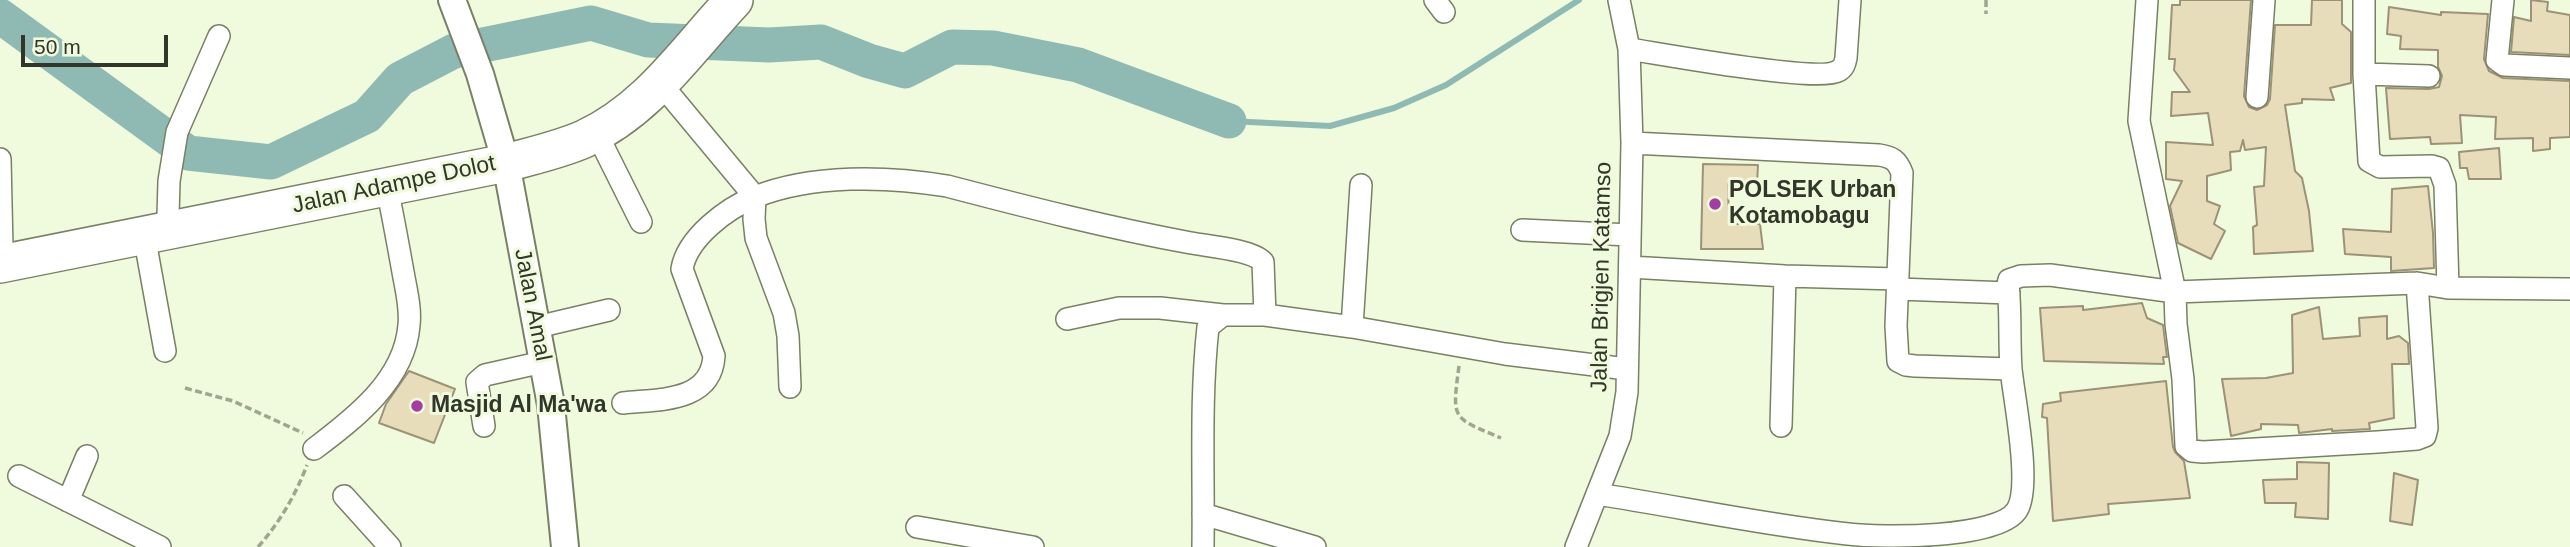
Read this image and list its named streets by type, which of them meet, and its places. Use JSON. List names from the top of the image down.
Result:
{
  "streets": {
    "highway": ["Jalan Adampe Dolot"],
    "street": ["Jalan Brigjen Katamso", "Jalan Amal"]
  },
  "crossings": [
    ["Jalan Adampe Dolot", "Jalan Amal"]
  ],
  "places": ["POLSEK Urban Kotamobagu", "Masjid Al Ma'wa"],
  "scale_bar": "50 m"
}
